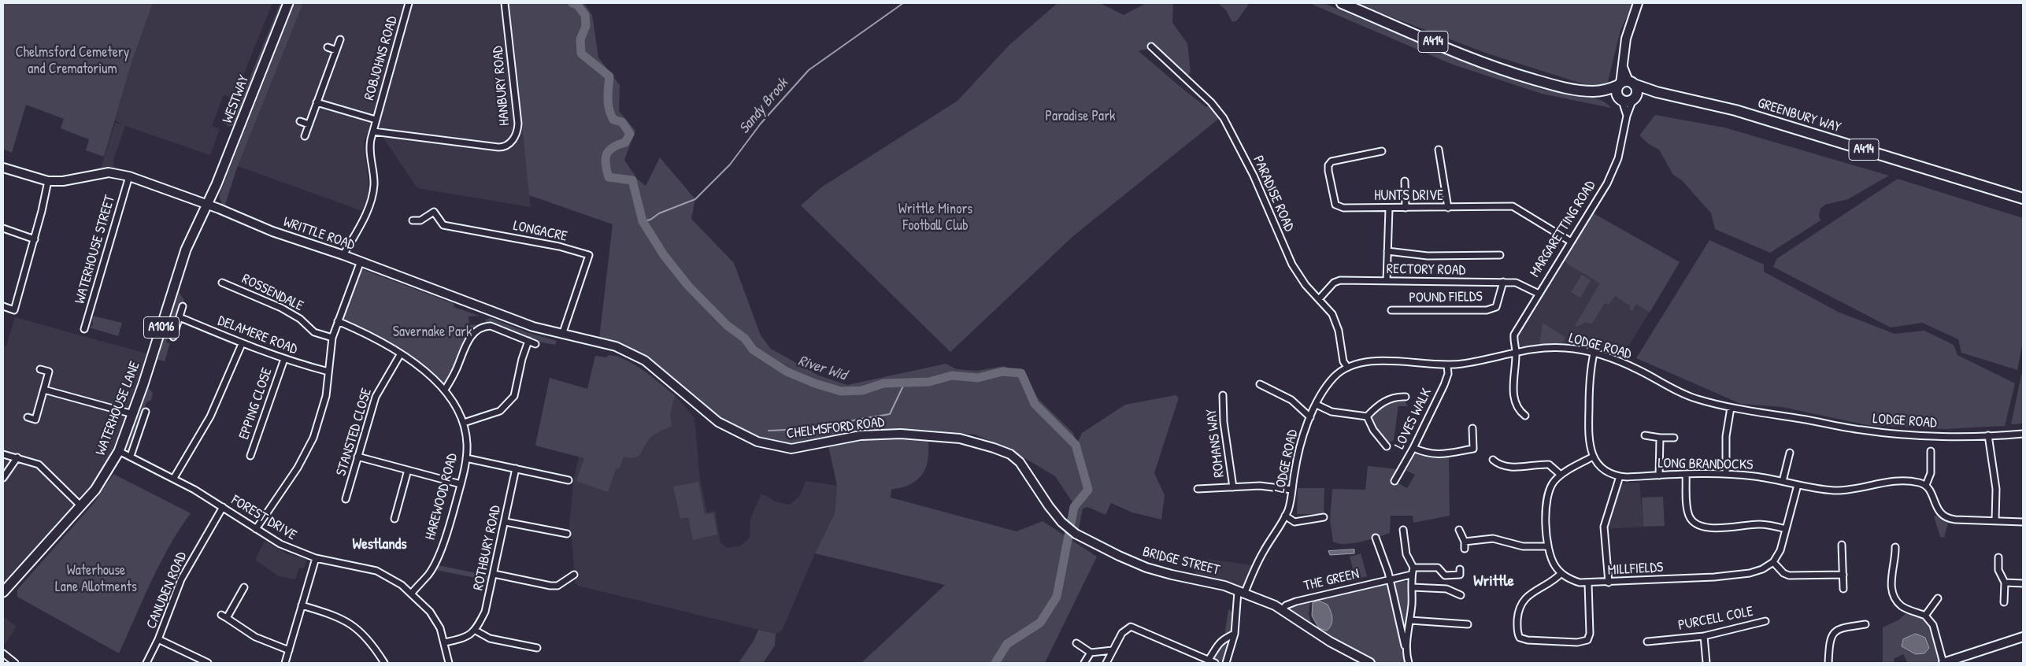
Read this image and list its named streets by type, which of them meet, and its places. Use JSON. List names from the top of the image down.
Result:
{
  "streets": {
    "highway": ["A414", "GREENBURY WAY"],
    "main road": ["WESTWAY", "A1016", "WATERHOUSE LANE"],
    "street": [
      "ROBJOHNS ROAD",
      "HANBURY ROAD",
      "PARADISE ROAD",
      "HUNTS DRIVE",
      "MARGARETTING ROAD",
      "LONGACRE",
      "WRITTLE ROAD",
      "WATERHOUSE STREET",
      "RECTORY ROAD",
      "ROSSENDALE",
      "POUND FIELDS",
      "DELAMERE ROAD",
      "LODGE ROAD",
      "EPPING CLOSE",
      "LOVES WALK",
      "CHELMSFORD ROAD",
      "STANSTED CLOSE",
      "ROMANS WAY",
      "LONG BRANDOCKS",
      "HAREWOOD ROAD",
      "FOREST DRIVE",
      "ROTHBURY ROAD",
      "BRIDGE STREET",
      "MILLFIELDS",
      "THE GREEN",
      "CANUDEN ROAD",
      "PURCELL COLE"
    ]
  },
  "crossings": [
    ["A414", "GREENBURY WAY"],
    ["A414", "MARGARETTING ROAD"],
    ["ROBJOHNS ROAD", "HANBURY ROAD"],
    ["ROBJOHNS ROAD", "WRITTLE ROAD"],
    ["WESTWAY", "WRITTLE ROAD"],
    ["WESTWAY", "WATERHOUSE LANE"],
    ["GREENBURY WAY", "MARGARETTING ROAD"],
    ["PARADISE ROAD", "RECTORY ROAD"],
    ["PARADISE ROAD", "LODGE ROAD"],
    ["HUNTS DRIVE", "MARGARETTING ROAD"],
    ["MARGARETTING ROAD", "RECTORY ROAD"],
    ["MARGARETTING ROAD", "LODGE ROAD"],
    ["LONGACRE", "WRITTLE ROAD"],
    ["WRITTLE ROAD", "WATERHOUSE STREET"],
    ["WRITTLE ROAD", "WATERHOUSE LANE"],
    ["WRITTLE ROAD", "CHELMSFORD ROAD"],
    ["RECTORY ROAD", "POUND FIELDS"],
    ["DELAMERE ROAD", "EPPING CLOSE"],
    ["LODGE ROAD", "LOVES WALK"],
    ["LODGE ROAD", "ROMANS WAY"],
    ["LODGE ROAD", "BRIDGE STREET"],
    ["WATERHOUSE LANE", "FOREST DRIVE"],
    ["CHELMSFORD ROAD", "BRIDGE STREET"],
    ["STANSTED CLOSE", "HAREWOOD ROAD"],
    ["HAREWOOD ROAD", "FOREST DRIVE"],
    ["FOREST DRIVE", "CANUDEN ROAD"]
  ],
  "districts": ["Westlands", "Writtle"],
  "water": ["Sandy Brook", "River Wid"],
  "parks": [
    "Chelmsford Cemetery and Crematorium",
    "Paradise Park",
    "Writtle Minors Football Club",
    "Savernake Park",
    "Waterhouse Lane Allotments"
  ]
}
